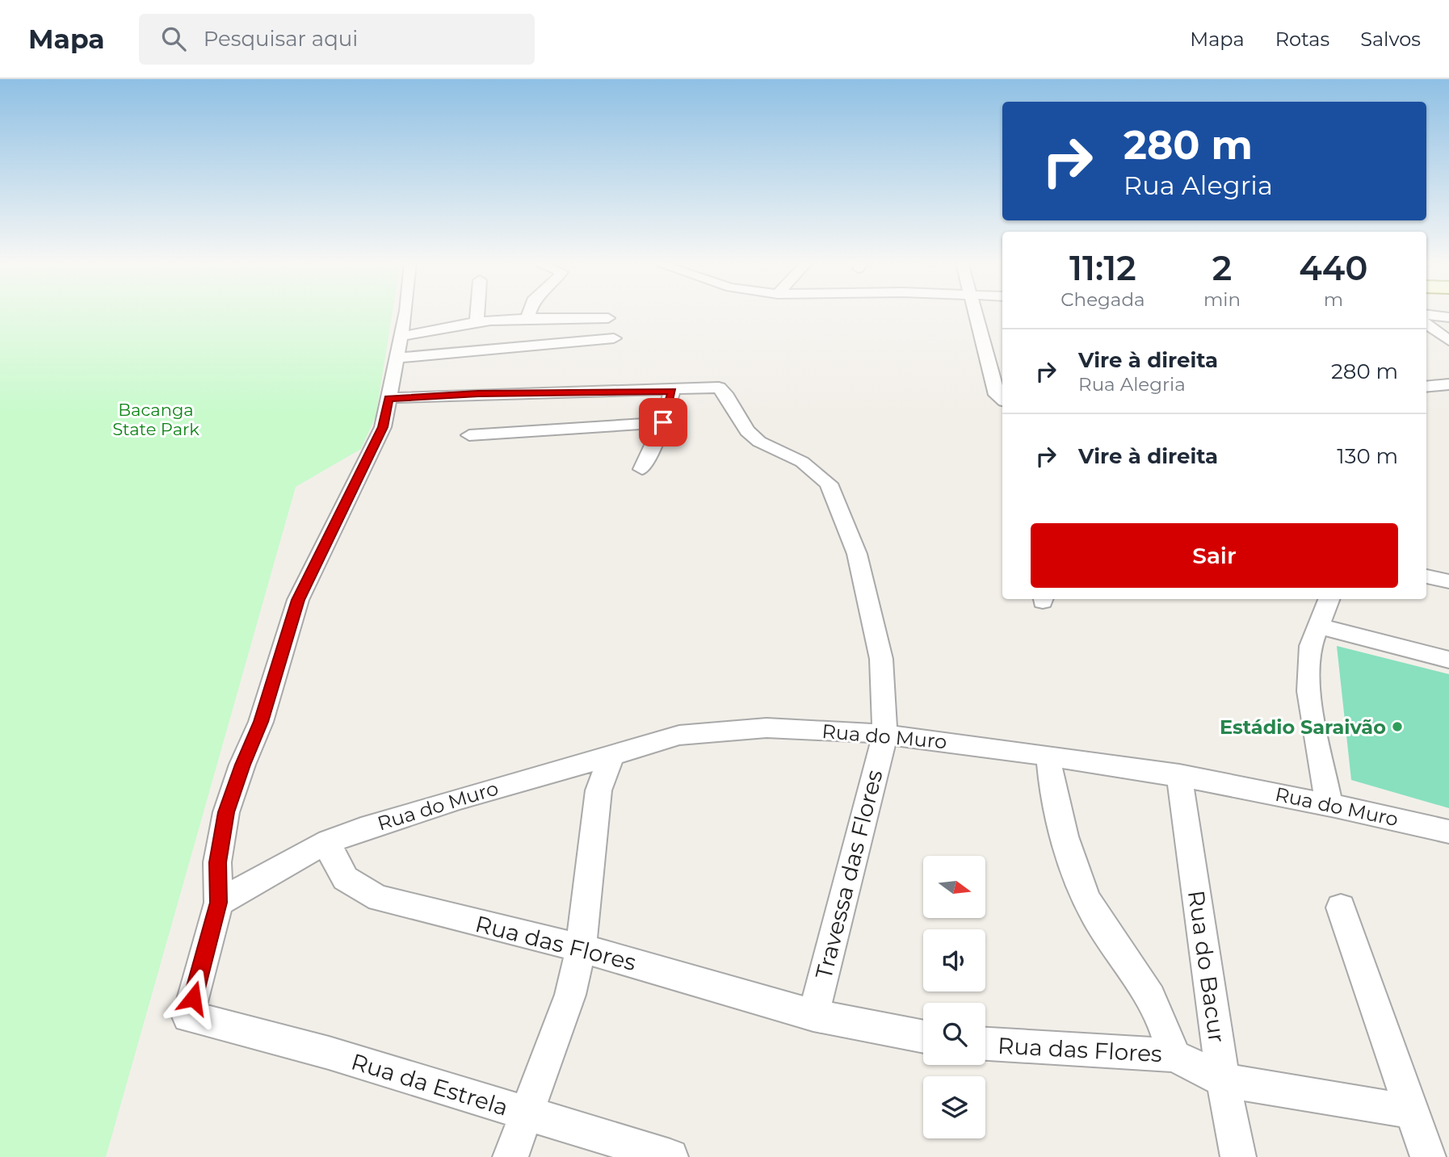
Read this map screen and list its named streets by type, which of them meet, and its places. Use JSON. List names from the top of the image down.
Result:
{
  "streets": {
    "street": [
      "Rua do Muro",
      "Travessa das Flores",
      "Rua das Flores",
      "Rua do Bacur",
      "Rua da Estrela"
    ]
  },
  "crossings": [
    ["Rua do Muro", "Travessa das Flores"],
    ["Rua do Muro", "Rua das Flores"],
    ["Rua do Muro", "Rua do Bacur"],
    ["Travessa das Flores", "Rua das Flores"],
    ["Rua das Flores", "Rua do Bacur"]
  ],
  "parks": ["Bacanga State Park"],
  "places": ["Estádio Saraivão"],
  "north": "right",
  "page": {
    "header": "Mapa",
    "search": "Pesquisar aqui",
    "nav": ["Mapa", "Rotas", "Salvos"],
    "turn": ["280 m", "Rua Alegria"],
    "eta": [
      "11:12",
      "Chegada",
      "2",
      "min",
      "440",
      "m"
    ],
    "list": [
      {
        "name": "Vire à direita",
        "note": "Rua Alegria",
        "value": "280 m"
      },
      {
        "name": "Vire à direita",
        "value": "130 m"
      }
    ],
    "buttons": "Sair"
  }
}
